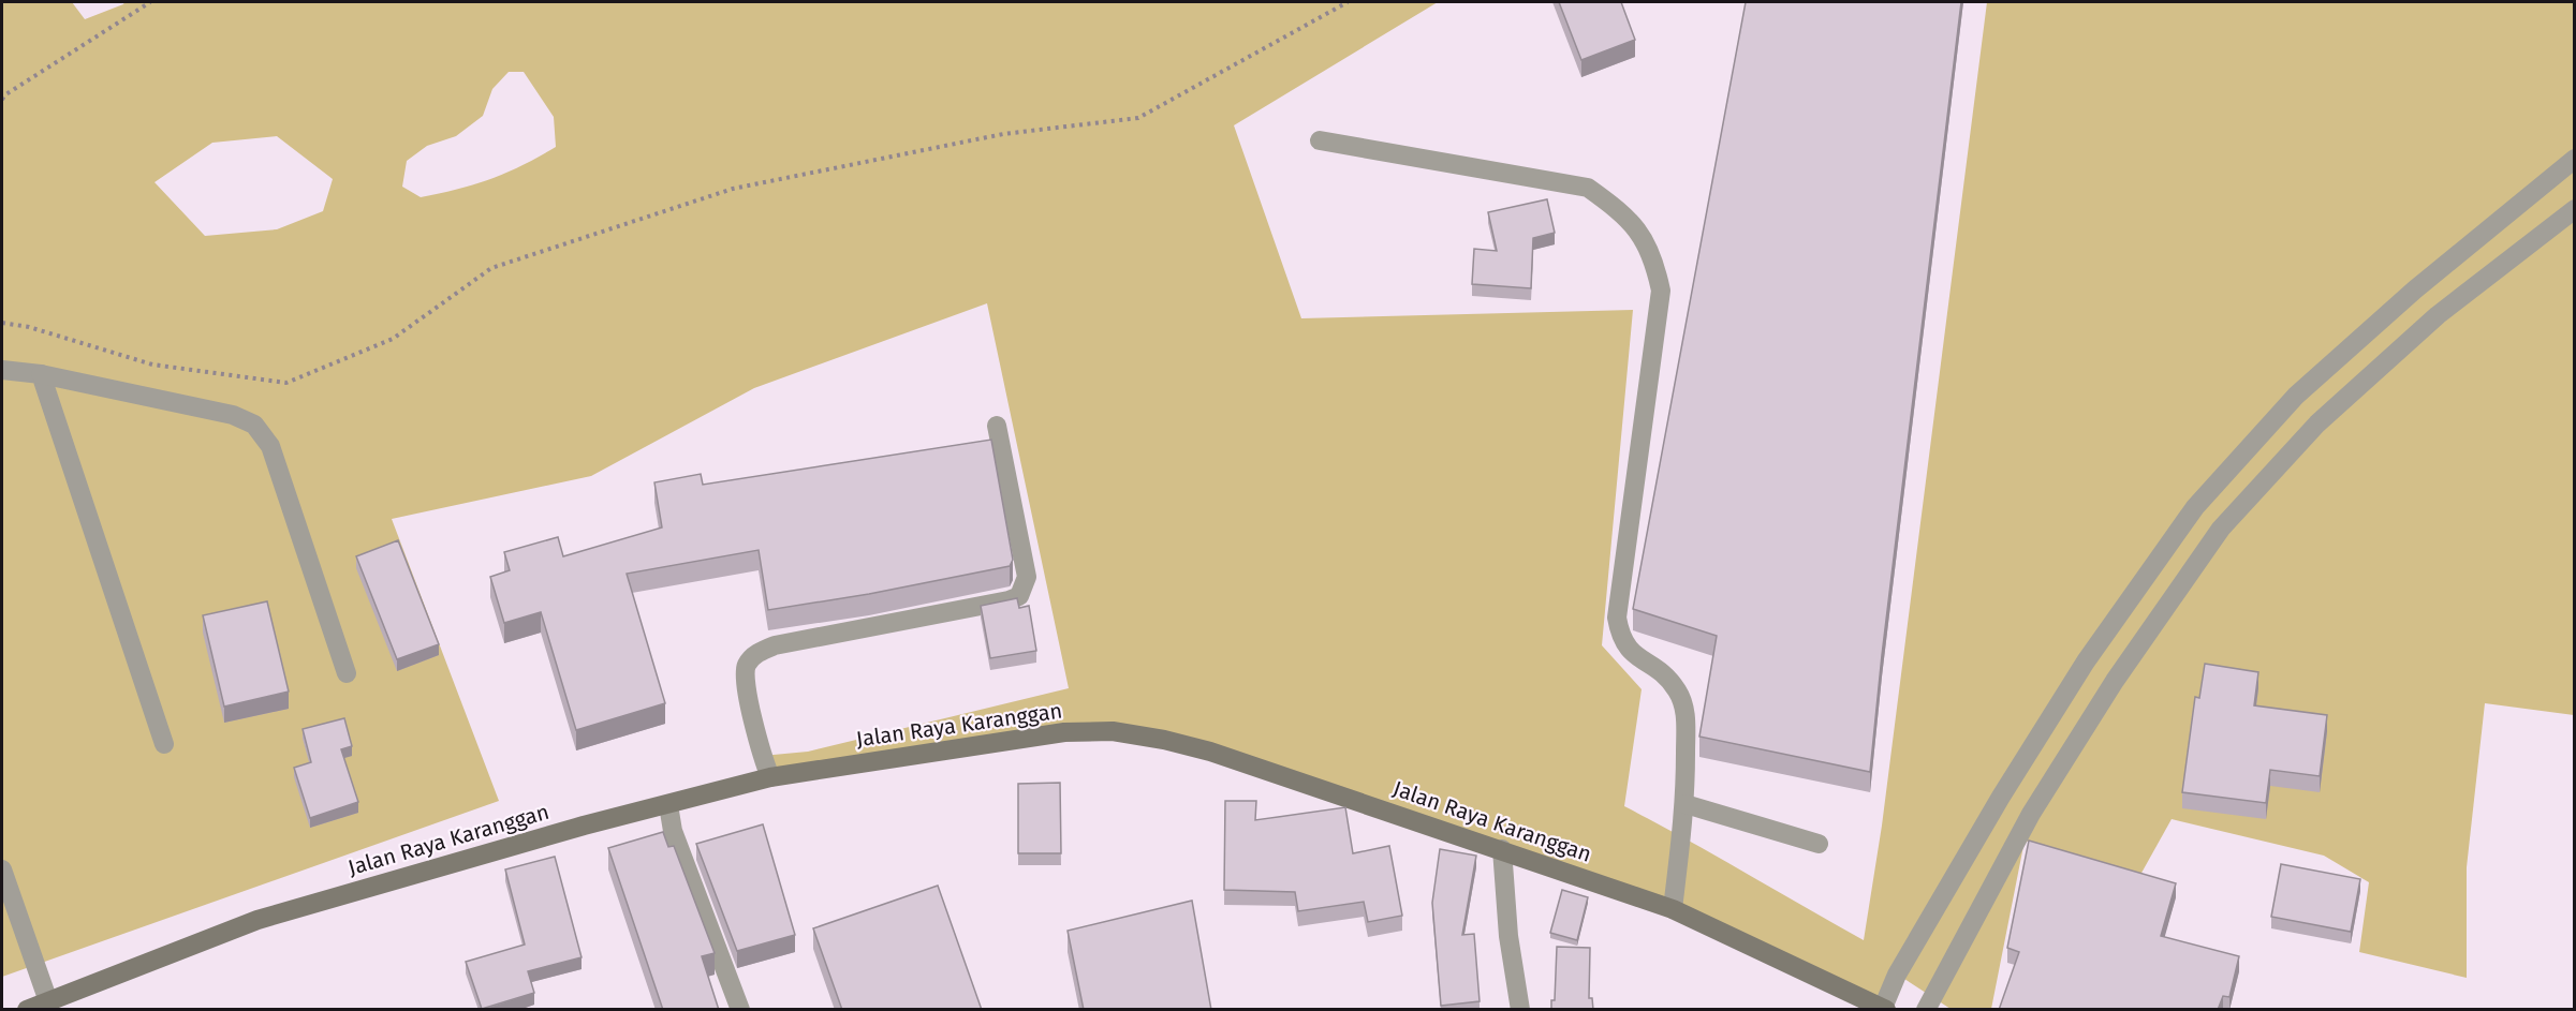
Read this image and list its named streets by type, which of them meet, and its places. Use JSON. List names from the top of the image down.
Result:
{
  "streets": {
    "street": ["Jalan Raya Karanggan"]
  }
}
